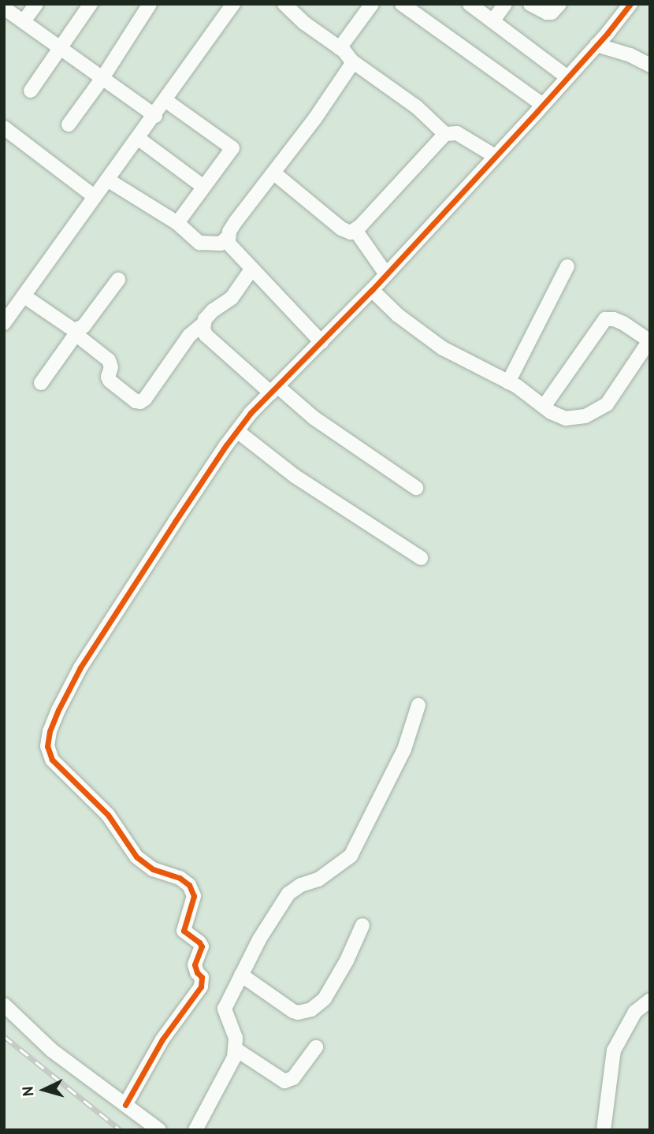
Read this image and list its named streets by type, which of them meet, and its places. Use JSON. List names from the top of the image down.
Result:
{
  "north": "left"
}
